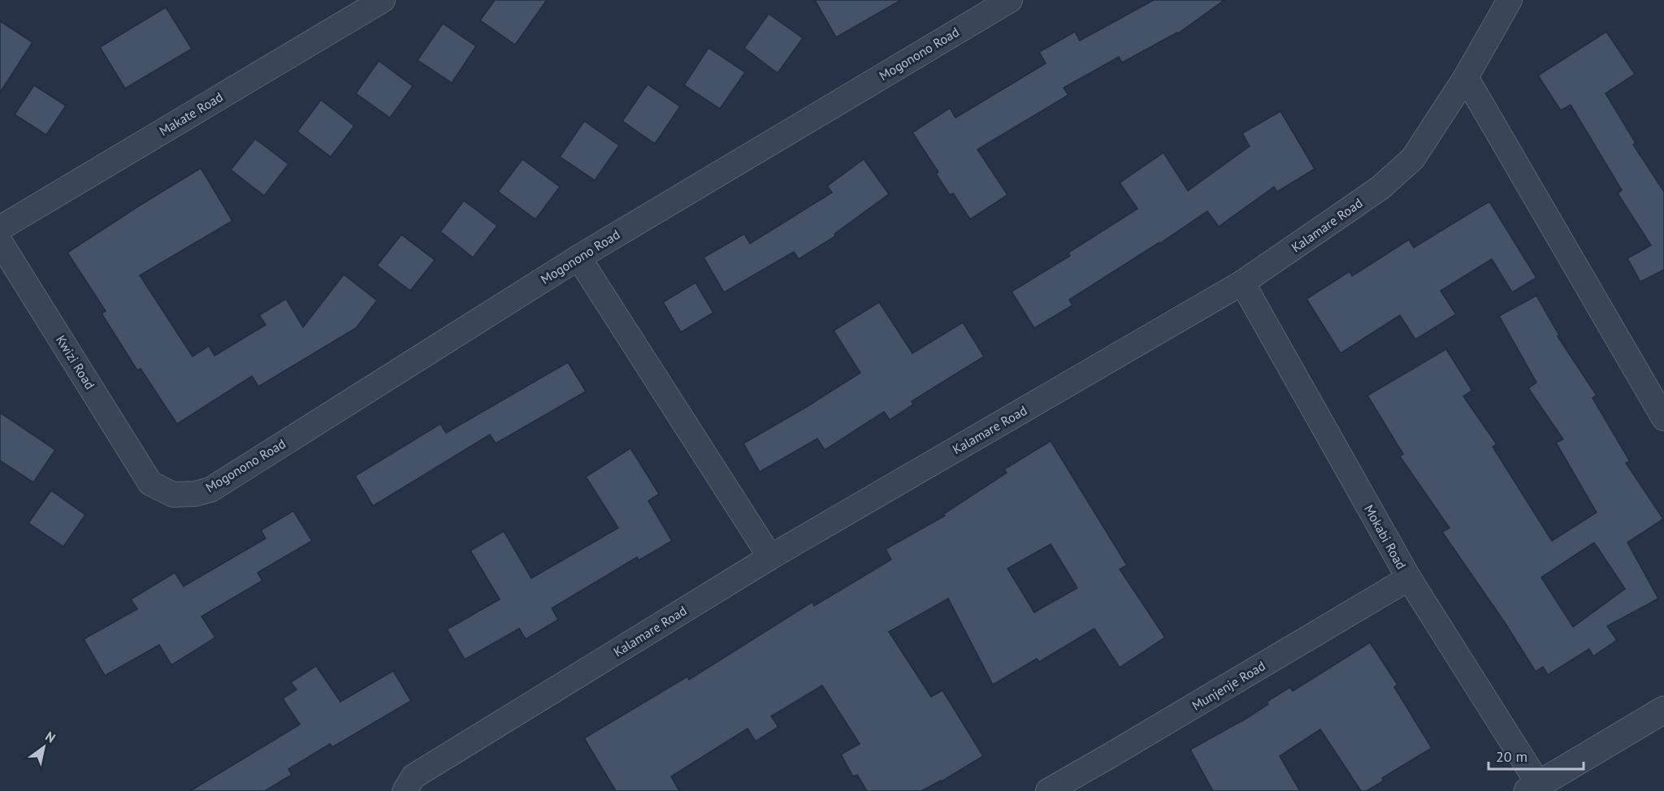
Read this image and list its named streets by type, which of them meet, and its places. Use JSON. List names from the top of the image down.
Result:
{
  "streets": {
    "street": [
      "Mogonono Road",
      "Makate Road",
      "Kalamare Road",
      "Kwizi Road",
      "Mokabi Road",
      "Munjenje Road"
    ]
  },
  "crossings": [
    ["Mogonono Road", "Kwizi Road"],
    ["Kalamare Road", "Mokabi Road"],
    ["Mokabi Road", "Munjenje Road"]
  ],
  "scale_bar": "20 m",
  "north": "top right"
}
